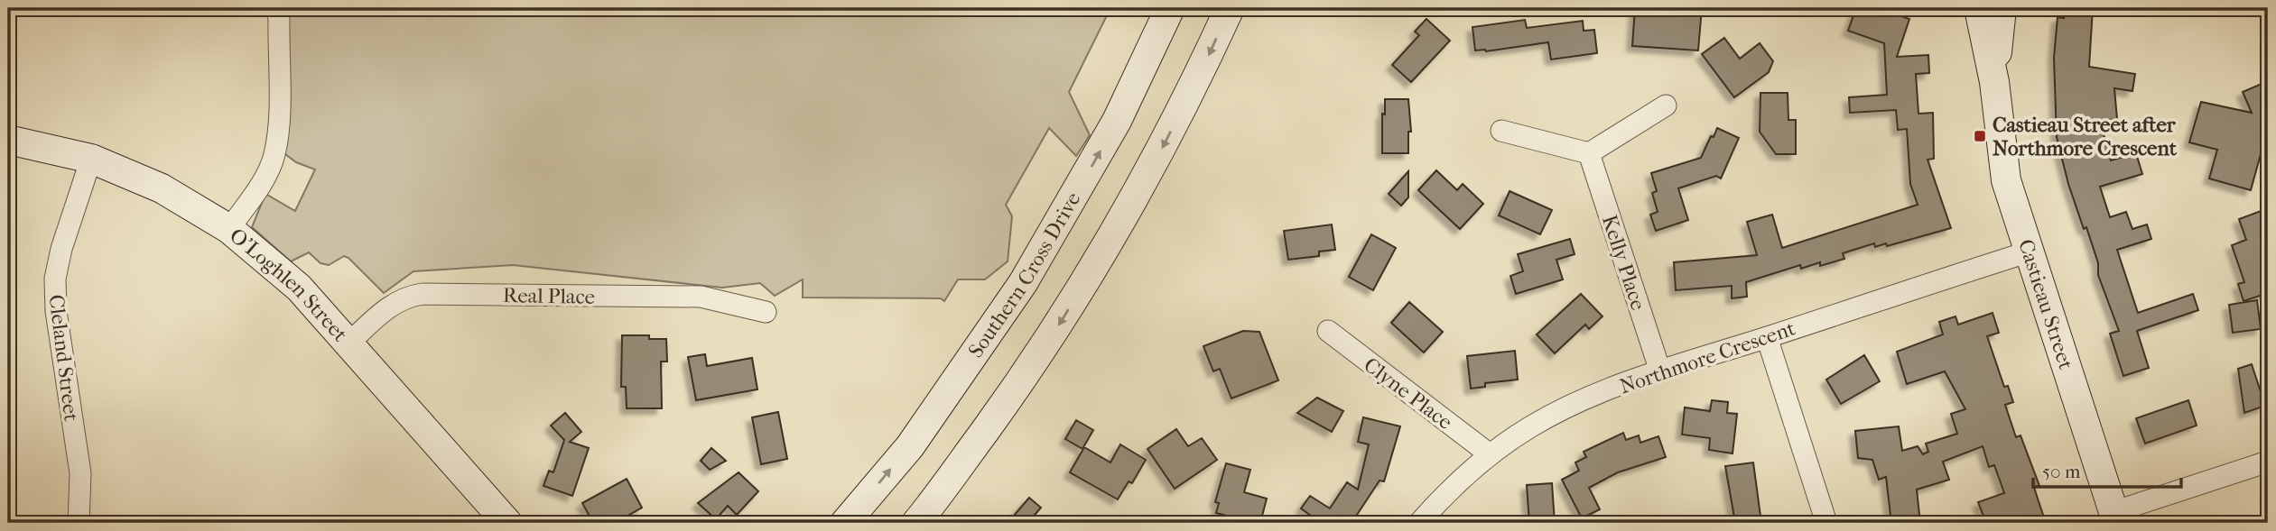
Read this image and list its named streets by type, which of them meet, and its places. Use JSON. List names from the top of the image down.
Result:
{
  "streets": {
    "street": [
      "Kelly Place",
      "Southern Cross Drive",
      "O'Loghlen Street",
      "Real Place",
      "Castieau Street",
      "Northmore Crescent",
      "Cleland Street",
      "Clyne Place"
    ]
  },
  "crossings": [
    ["Kelly Place", "Northmore Crescent"],
    ["O'Loghlen Street", "Real Place"],
    ["O'Loghlen Street", "Cleland Street"],
    ["Castieau Street", "Northmore Crescent"],
    ["Northmore Crescent", "Clyne Place"]
  ],
  "places": {
    "transit": ["Castieau Street after Northmore Crescent"]
  },
  "scale_bar": "50 m"
}
